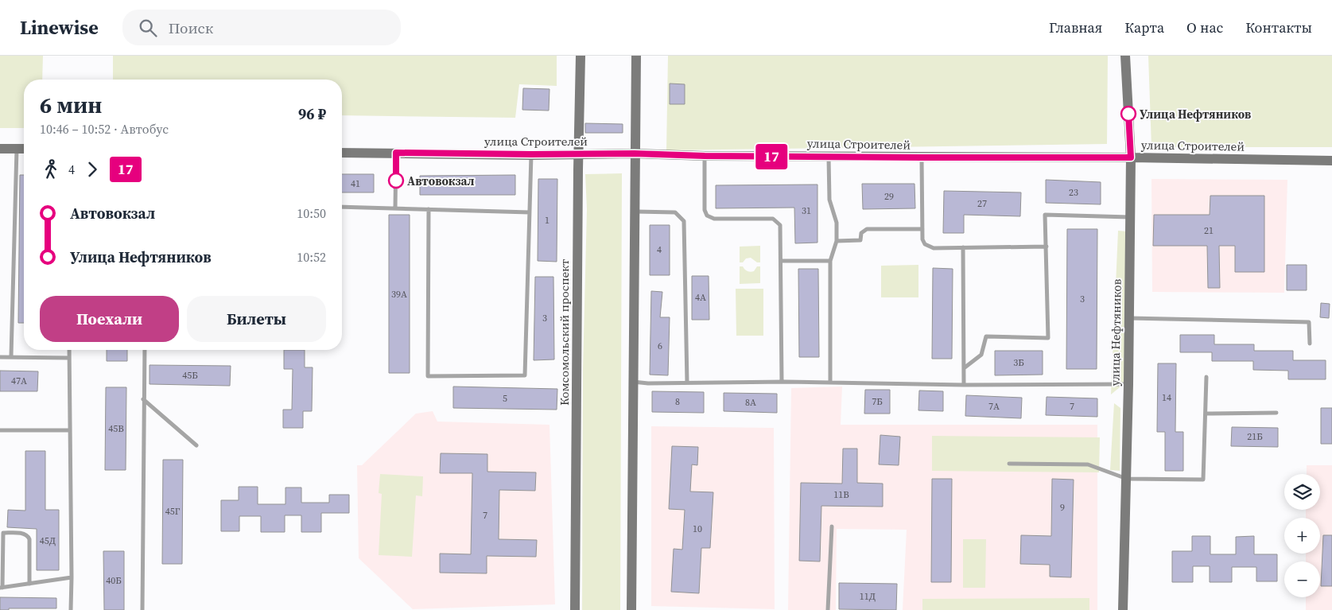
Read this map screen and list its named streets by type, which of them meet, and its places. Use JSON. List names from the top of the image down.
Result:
{
  "streets": {
    "main road": ["улица Строителей", "Комсомольский проспект", "улица Нефтяников"]
  },
  "crossings": [
    ["улица Строителей", "Комсомольский проспект"],
    ["улица Строителей", "улица Нефтяников"]
  ],
  "places": ["Улица Нефтяников", "Автовокзал"],
  "lines": ["bus line 17"],
  "house_numbers": [
    "41",
    "23",
    "29",
    "27",
    "31",
    "1",
    "21",
    "4",
    "39А",
    "4А",
    "3",
    "3",
    "6",
    "3Б",
    "45Б",
    "47А",
    "14",
    "5",
    "8",
    "7Б",
    "8А",
    "7А",
    "7",
    "45В",
    "21Б",
    "11В",
    "9",
    "45Г",
    "7",
    "10",
    "45Д",
    "40Б",
    "11Д"
  ],
  "page": {
    "header": "Linewise",
    "search": "Поиск",
    "nav": [
      "Главная",
      "Карта",
      "О нас",
      "Контакты"
    ],
    "on_map": "17",
    "heading": ["6 мин", "10:46 – 10:52 · Автобус", "96 ₽"],
    "legs": ["4", "17"],
    "list": [
      {
        "name": "Автовокзал",
        "value": "10:50"
      },
      {
        "name": "Улица Нефтяников",
        "value": "10:52"
      }
    ],
    "buttons": ["Поехали", "Билеты"],
    "map_buttons": ["+", "−"]
  }
}
